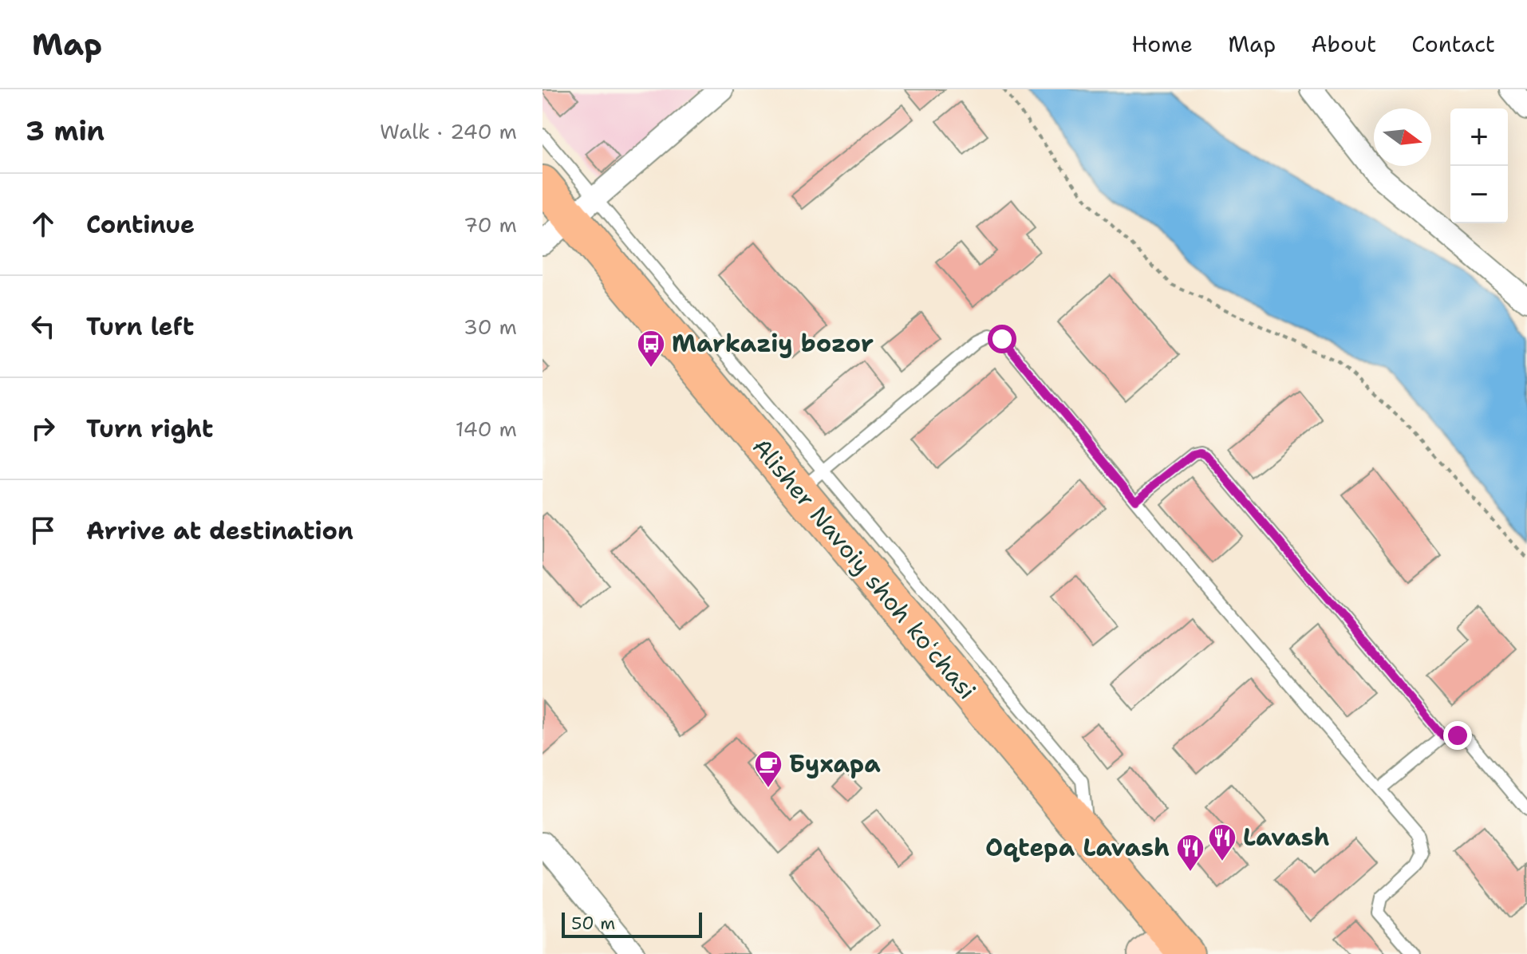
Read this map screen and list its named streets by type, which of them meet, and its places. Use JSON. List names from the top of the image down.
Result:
{
  "streets": {
    "main road": ["Alisher Navoiy shoh koʻchasi"]
  },
  "places": {
    "bus stop": ["Markaziy bozor"],
    "cafe": ["Бухара"],
    "restaurant": ["Lavash", "Oqtepa Lavash"]
  },
  "scale_bar": "50 m",
  "north": "right",
  "page": {
    "header": "Map",
    "nav": [
      "Home",
      "Map",
      "About",
      "Contact"
    ],
    "heading": ["3 min", "Walk · 240 m"],
    "map_buttons": ["+", "−"],
    "list": [
      ["Continue", "70 m"],
      ["Turn left", "30 m"],
      ["Turn right", "140 m"],
      "Arrive at destination"
    ],
    "scale": "50 m"
  }
}
